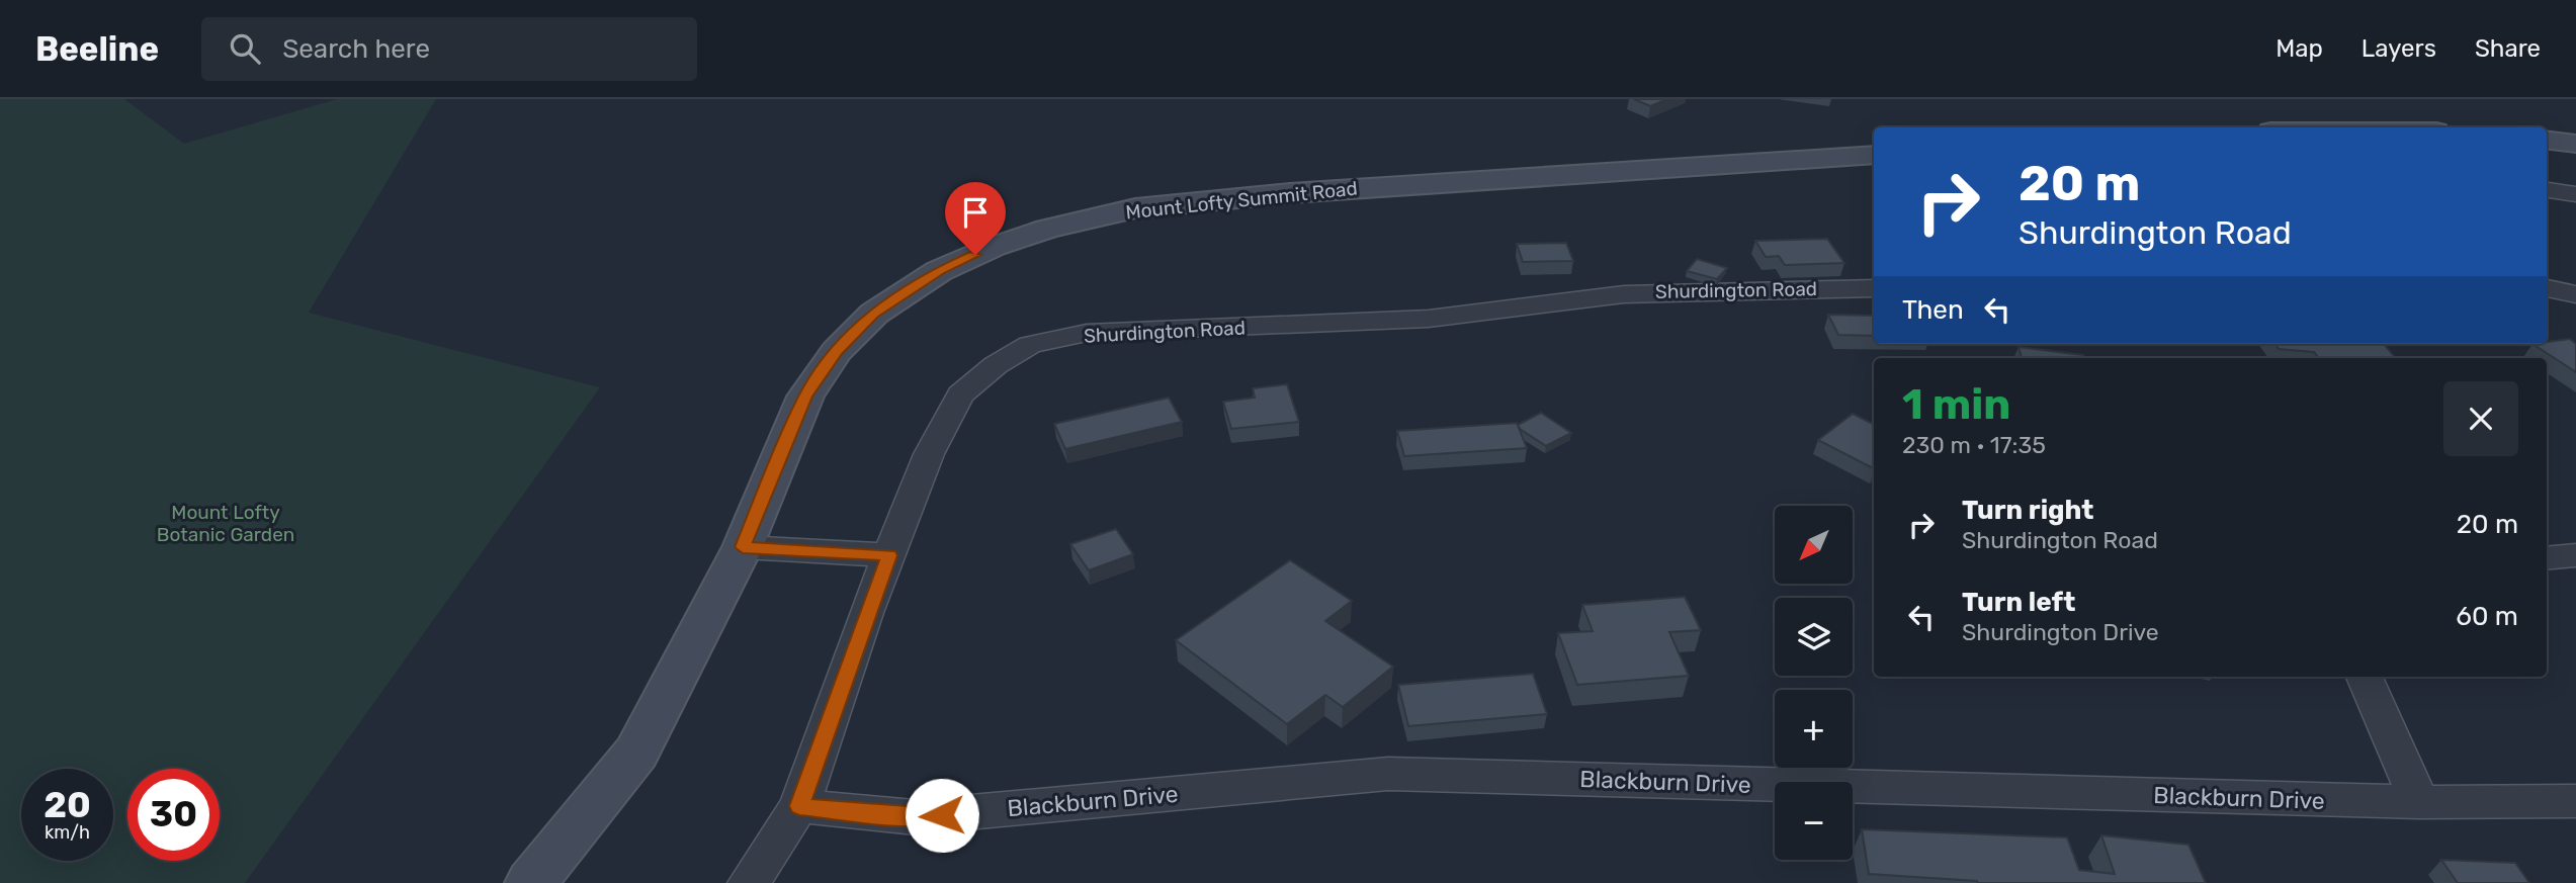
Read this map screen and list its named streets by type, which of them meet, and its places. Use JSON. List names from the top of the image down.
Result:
{
  "streets": {
    "main road": ["Mount Lofty Summit Road"],
    "street": ["Shurdington Road", "Blackburn Drive"]
  },
  "crossings": [
    ["Shurdington Road", "Blackburn Drive"]
  ],
  "parks": ["Mount Lofty Botanic Garden"],
  "north": "bottom left",
  "page": {
    "header": "Beeline",
    "search": "Search here",
    "nav": ["Map", "Layers", "Share"],
    "turn": ["20 m", "Shurdington Road"],
    "then": "Then",
    "heading": ["1 min", "230 m · 17:35"],
    "list": [
      {
        "name": "Turn right",
        "note": "Shurdington Road",
        "value": "20 m"
      },
      {
        "name": "Turn left",
        "note": "Shurdington Drive",
        "value": "60 m"
      }
    ],
    "map_buttons": ["+", "−"],
    "speed": "20 km/h",
    "limit": "30"
  }
}
